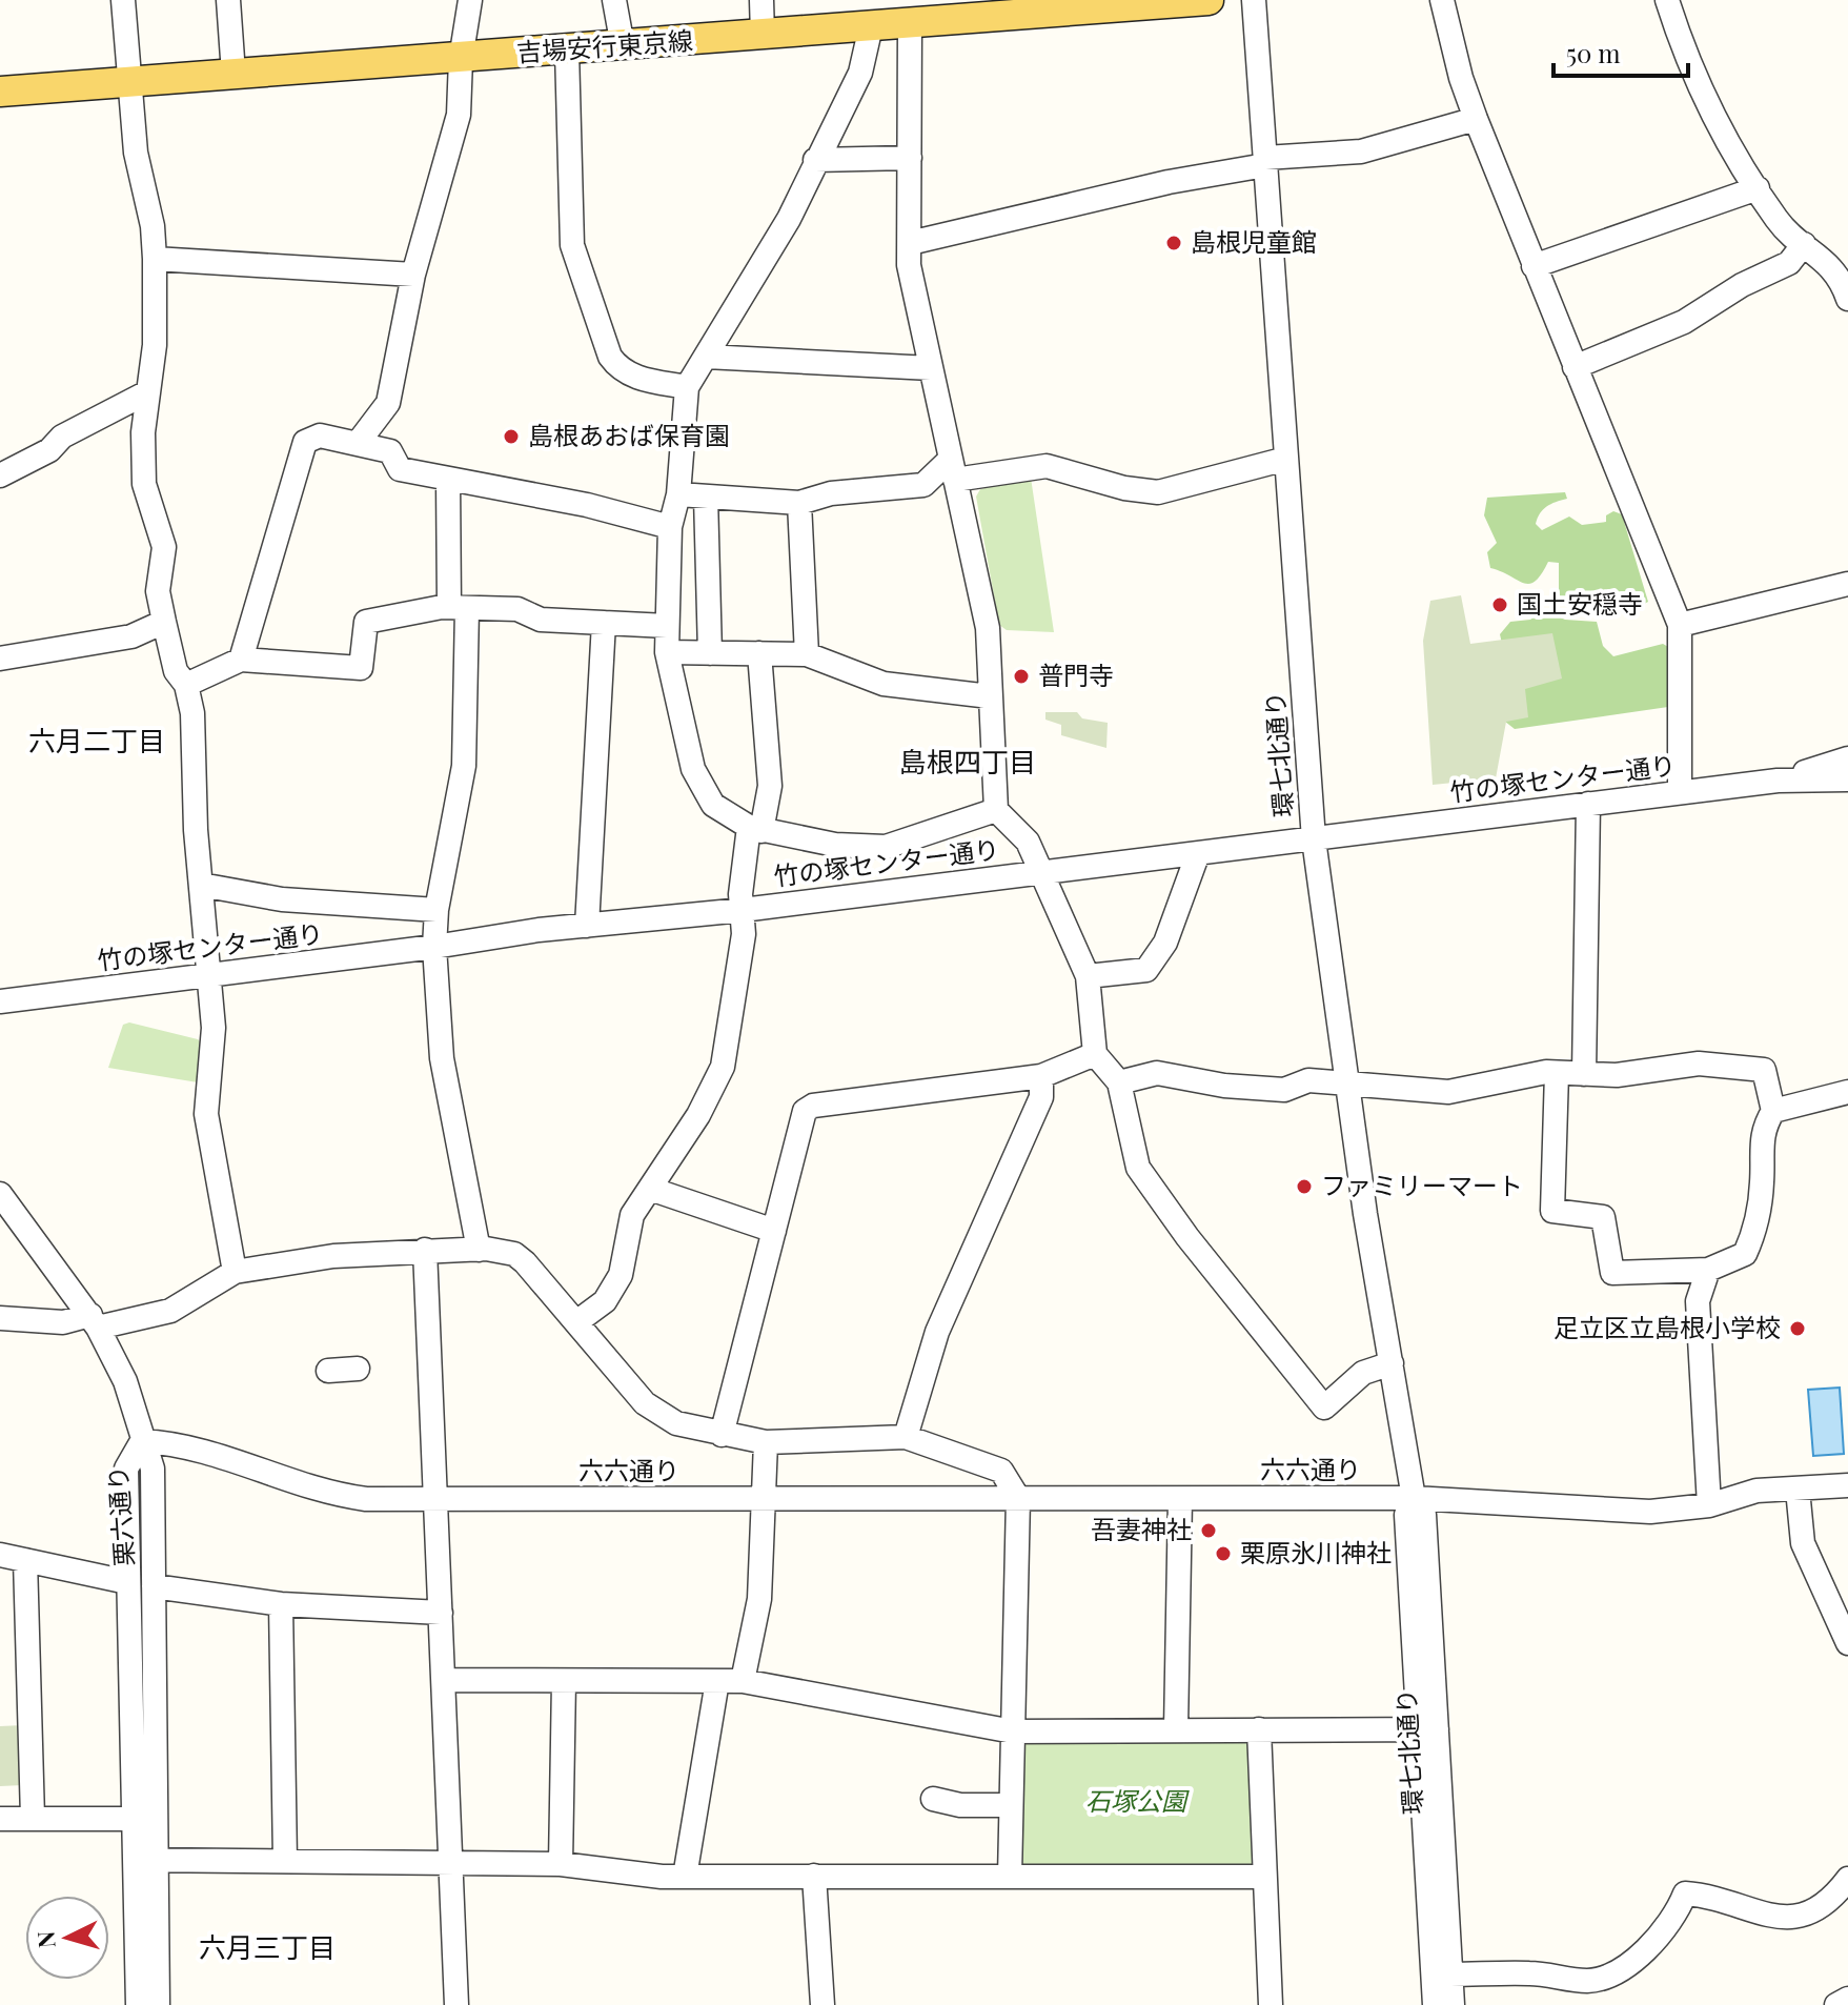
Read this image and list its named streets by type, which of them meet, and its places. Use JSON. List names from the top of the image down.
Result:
{
  "streets": {
    "main road": ["吉場安行東京線"],
    "street": [
      "環七北通り",
      "竹の塚センター通り",
      "六六通り",
      "栗六通り"
    ]
  },
  "crossings": [
    ["環七北通り", "竹の塚センター通り"],
    ["環七北通り", "六六通り"],
    ["六六通り", "栗六通り"]
  ],
  "districts": ["六月二丁目", "島根四丁目", "六月三丁目"],
  "parks": ["石塚公園"],
  "places": [
    "島根児童館",
    "島根あおば保育園",
    "国土安穏寺",
    "普門寺",
    "ファミリーマート",
    "足立区立島根小学校",
    "吾妻神社",
    "栗原氷川神社"
  ],
  "scale_bar": "50 m",
  "north": "left"
}
